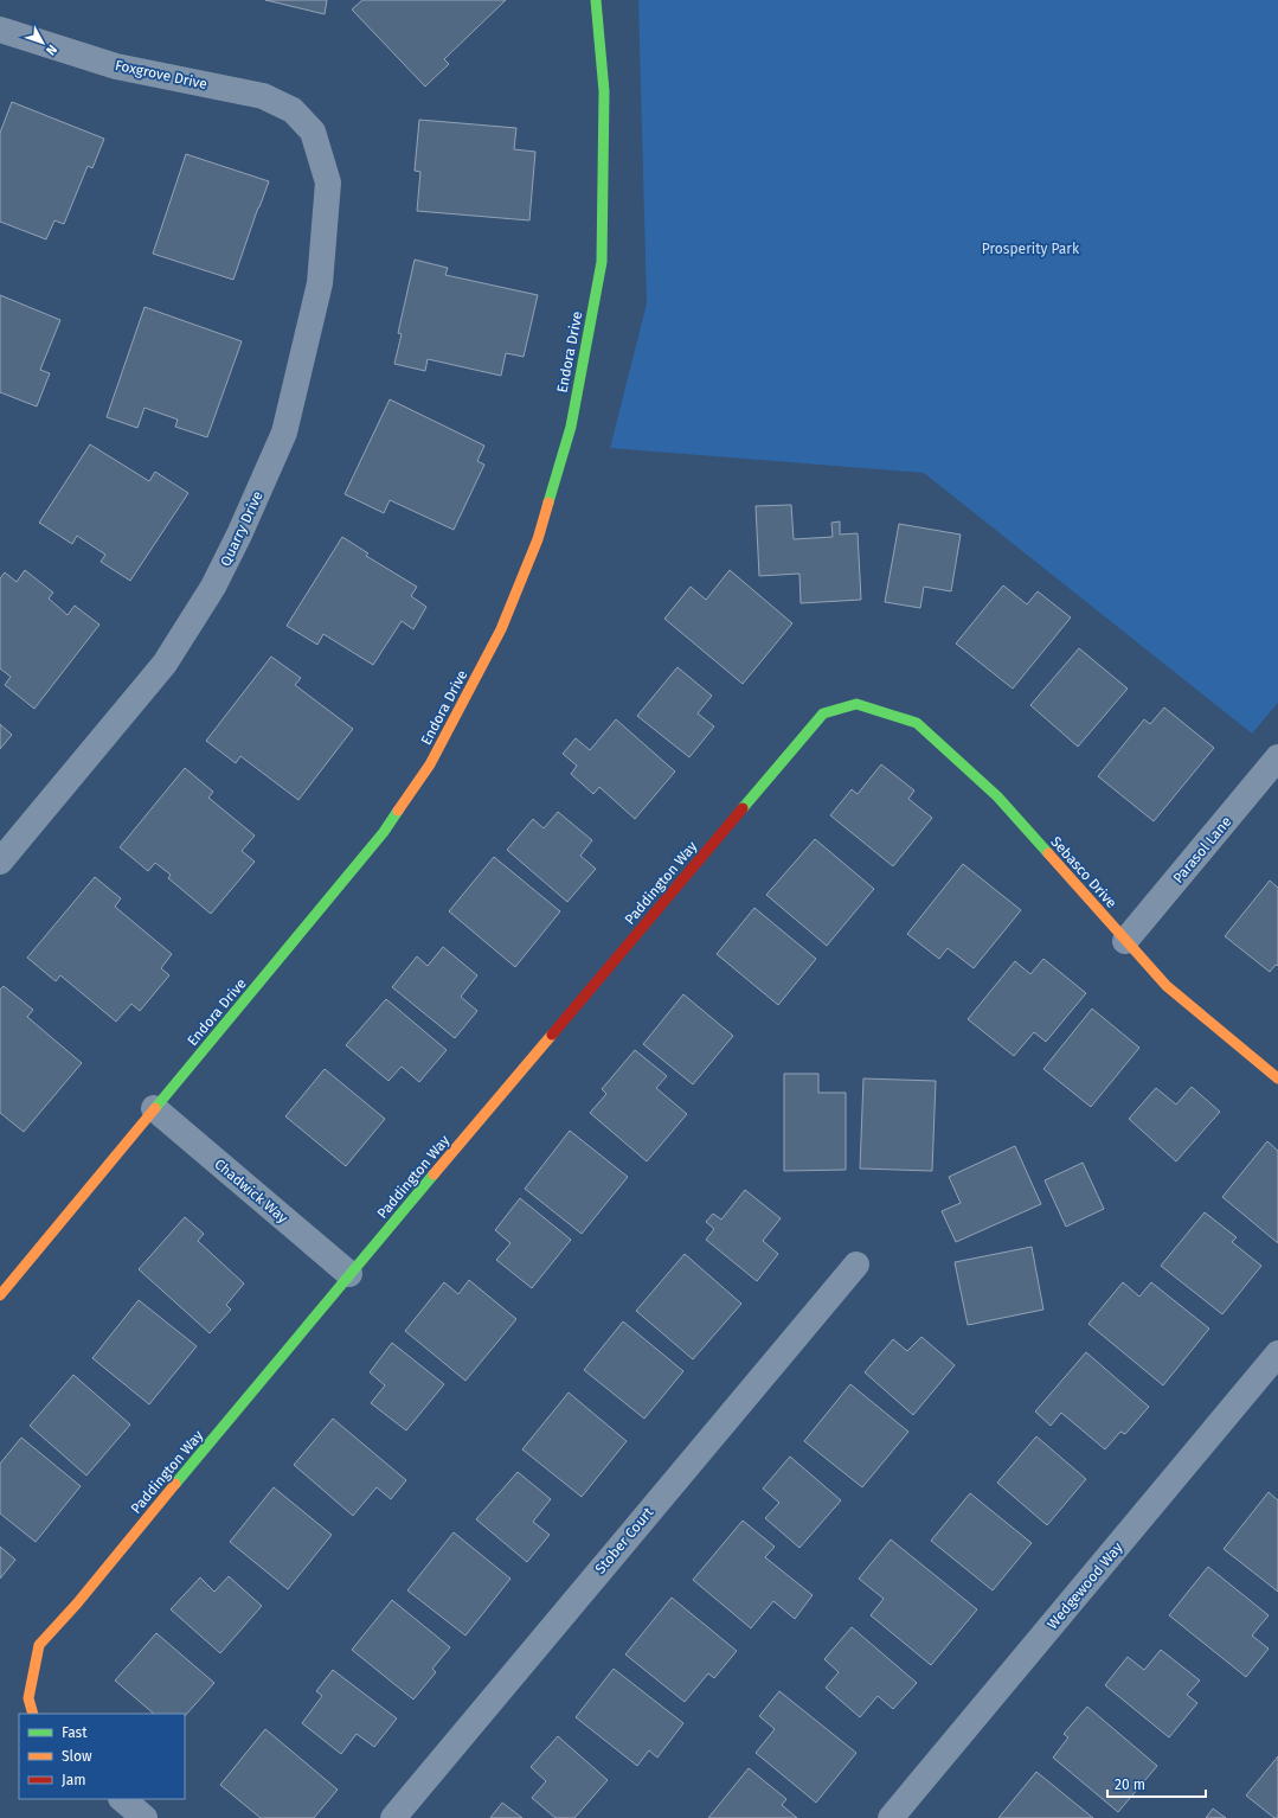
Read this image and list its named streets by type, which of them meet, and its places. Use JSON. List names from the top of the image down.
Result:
{
  "streets": {
    "street": [
      "Foxgrove Drive",
      "Endora Drive",
      "Quarry Drive",
      "Parasol Lane",
      "Sebasco Drive",
      "Paddington Way",
      "Chadwick Way",
      "Stober Court",
      "Wedgewood Way"
    ]
  },
  "crossings": [
    ["Foxgrove Drive", "Quarry Drive"],
    ["Endora Drive", "Chadwick Way"],
    ["Parasol Lane", "Sebasco Drive"],
    ["Sebasco Drive", "Paddington Way"],
    ["Paddington Way", "Chadwick Way"]
  ],
  "parks": ["Prosperity Park"],
  "legend": ["Fast", "Slow", "Jam"],
  "scale_bar": "20 m",
  "north": "bottom right"
}
